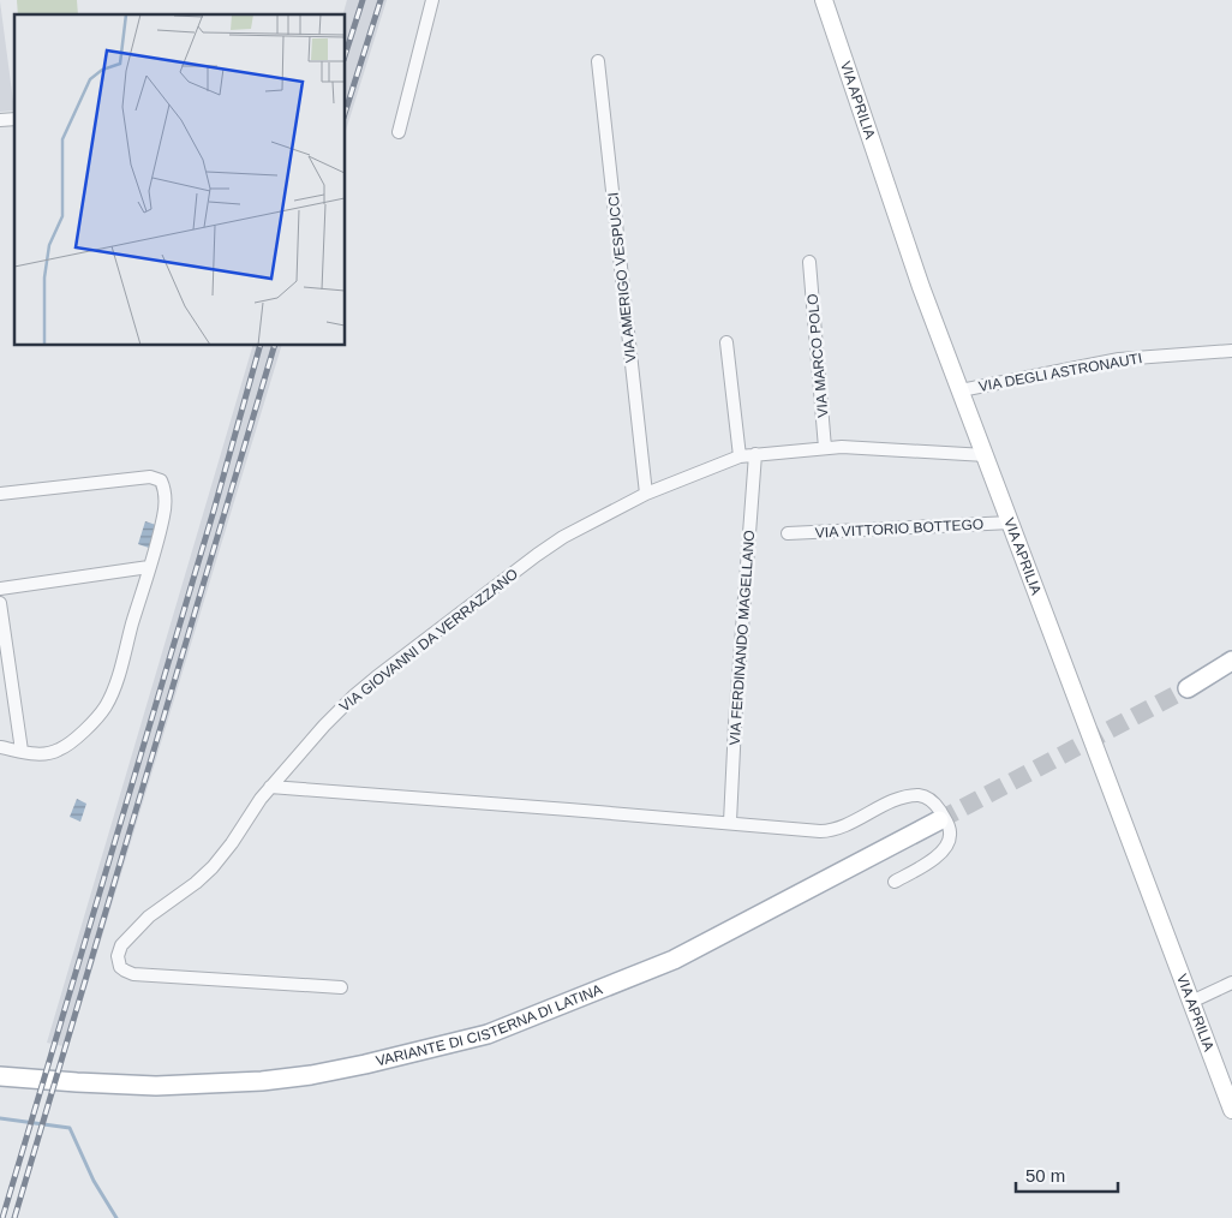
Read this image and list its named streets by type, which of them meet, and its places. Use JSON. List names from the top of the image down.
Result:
{
  "streets": {
    "main road": ["VARIANTE DI CISTERNA DI LATINA"],
    "street": [
      "VIA APRILIA",
      "VIA AMERIGO VESPUCCI",
      "VIA MARCO POLO",
      "VIA DEGLI ASTRONAUTI",
      "VIA VITTORIO BOTTEGO",
      "VIA FERDINANDO MAGELLANO",
      "VIA GIOVANNI DA VERRAZZANO"
    ]
  },
  "crossings": [
    ["VIA APRILIA", "VIA DEGLI ASTRONAUTI"],
    ["VIA APRILIA", "VIA VITTORIO BOTTEGO"],
    ["VIA APRILIA", "VIA GIOVANNI DA VERRAZZANO"],
    ["VIA AMERIGO VESPUCCI", "VIA GIOVANNI DA VERRAZZANO"],
    ["VIA MARCO POLO", "VIA GIOVANNI DA VERRAZZANO"],
    ["VIA FERDINANDO MAGELLANO", "VIA GIOVANNI DA VERRAZZANO"]
  ],
  "scale_bar": "50 m"
}
